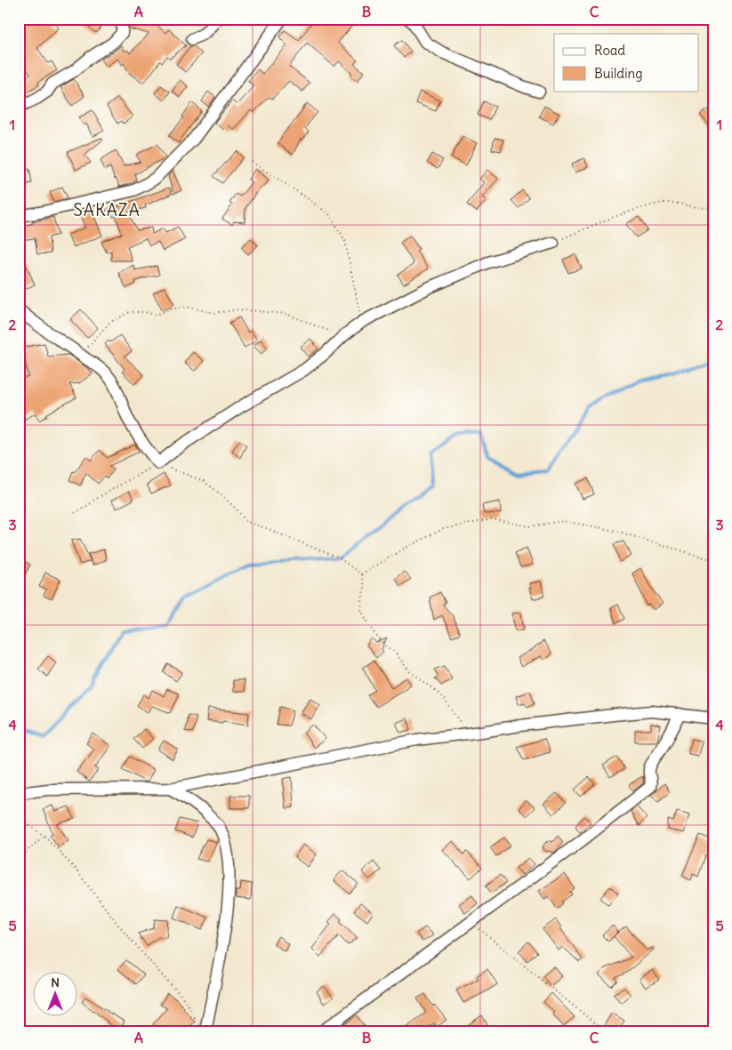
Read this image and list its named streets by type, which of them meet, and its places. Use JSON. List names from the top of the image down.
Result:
{
  "districts": ["SAKAZA"],
  "legend": ["Road", "Building"],
  "north": "top",
  "grid": {
    "columns": ["A", "B", "C"],
    "rows": [
      "1",
      "2",
      "3",
      "4",
      "5"
    ]
  }
}
